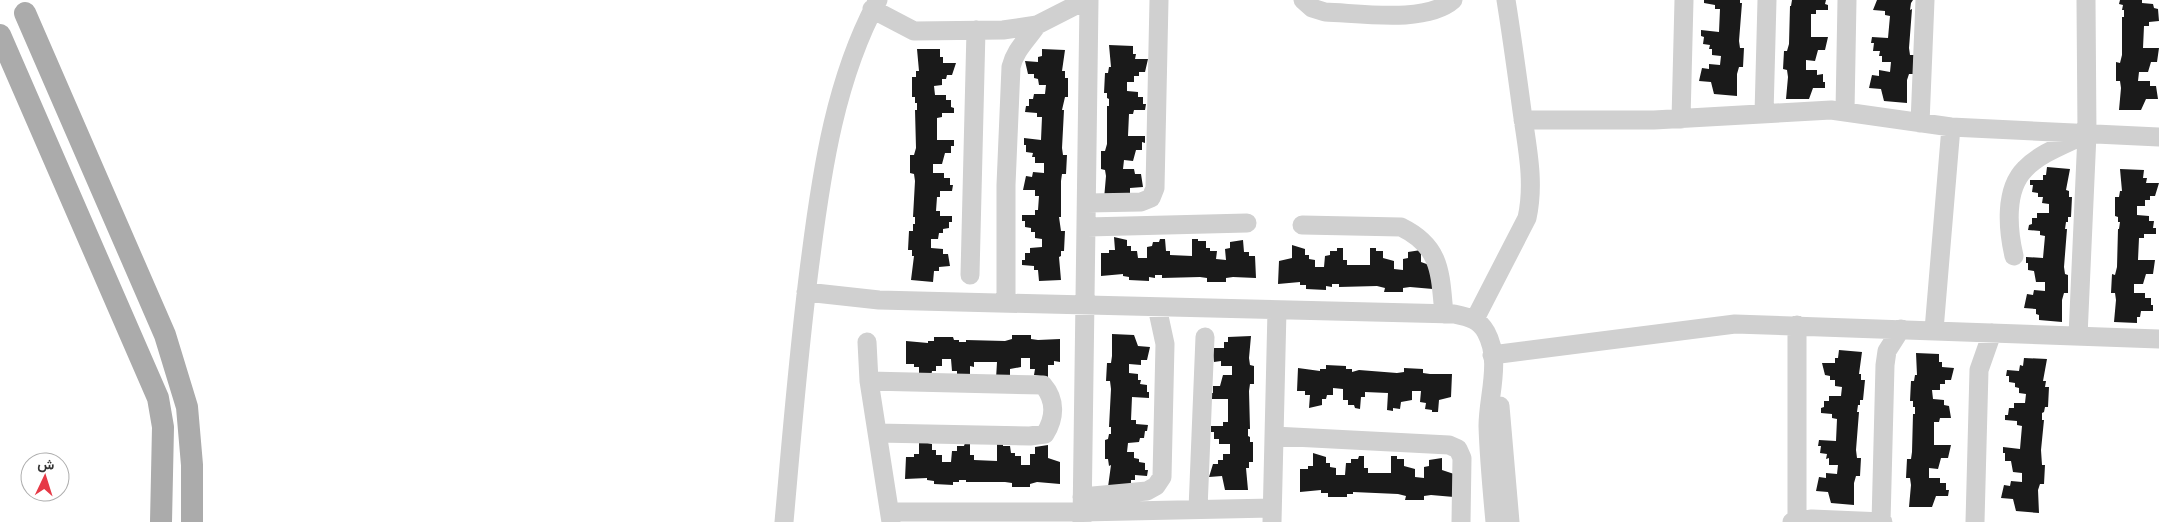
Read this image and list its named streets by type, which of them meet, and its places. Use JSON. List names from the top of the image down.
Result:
{
  "north": "top"
}
